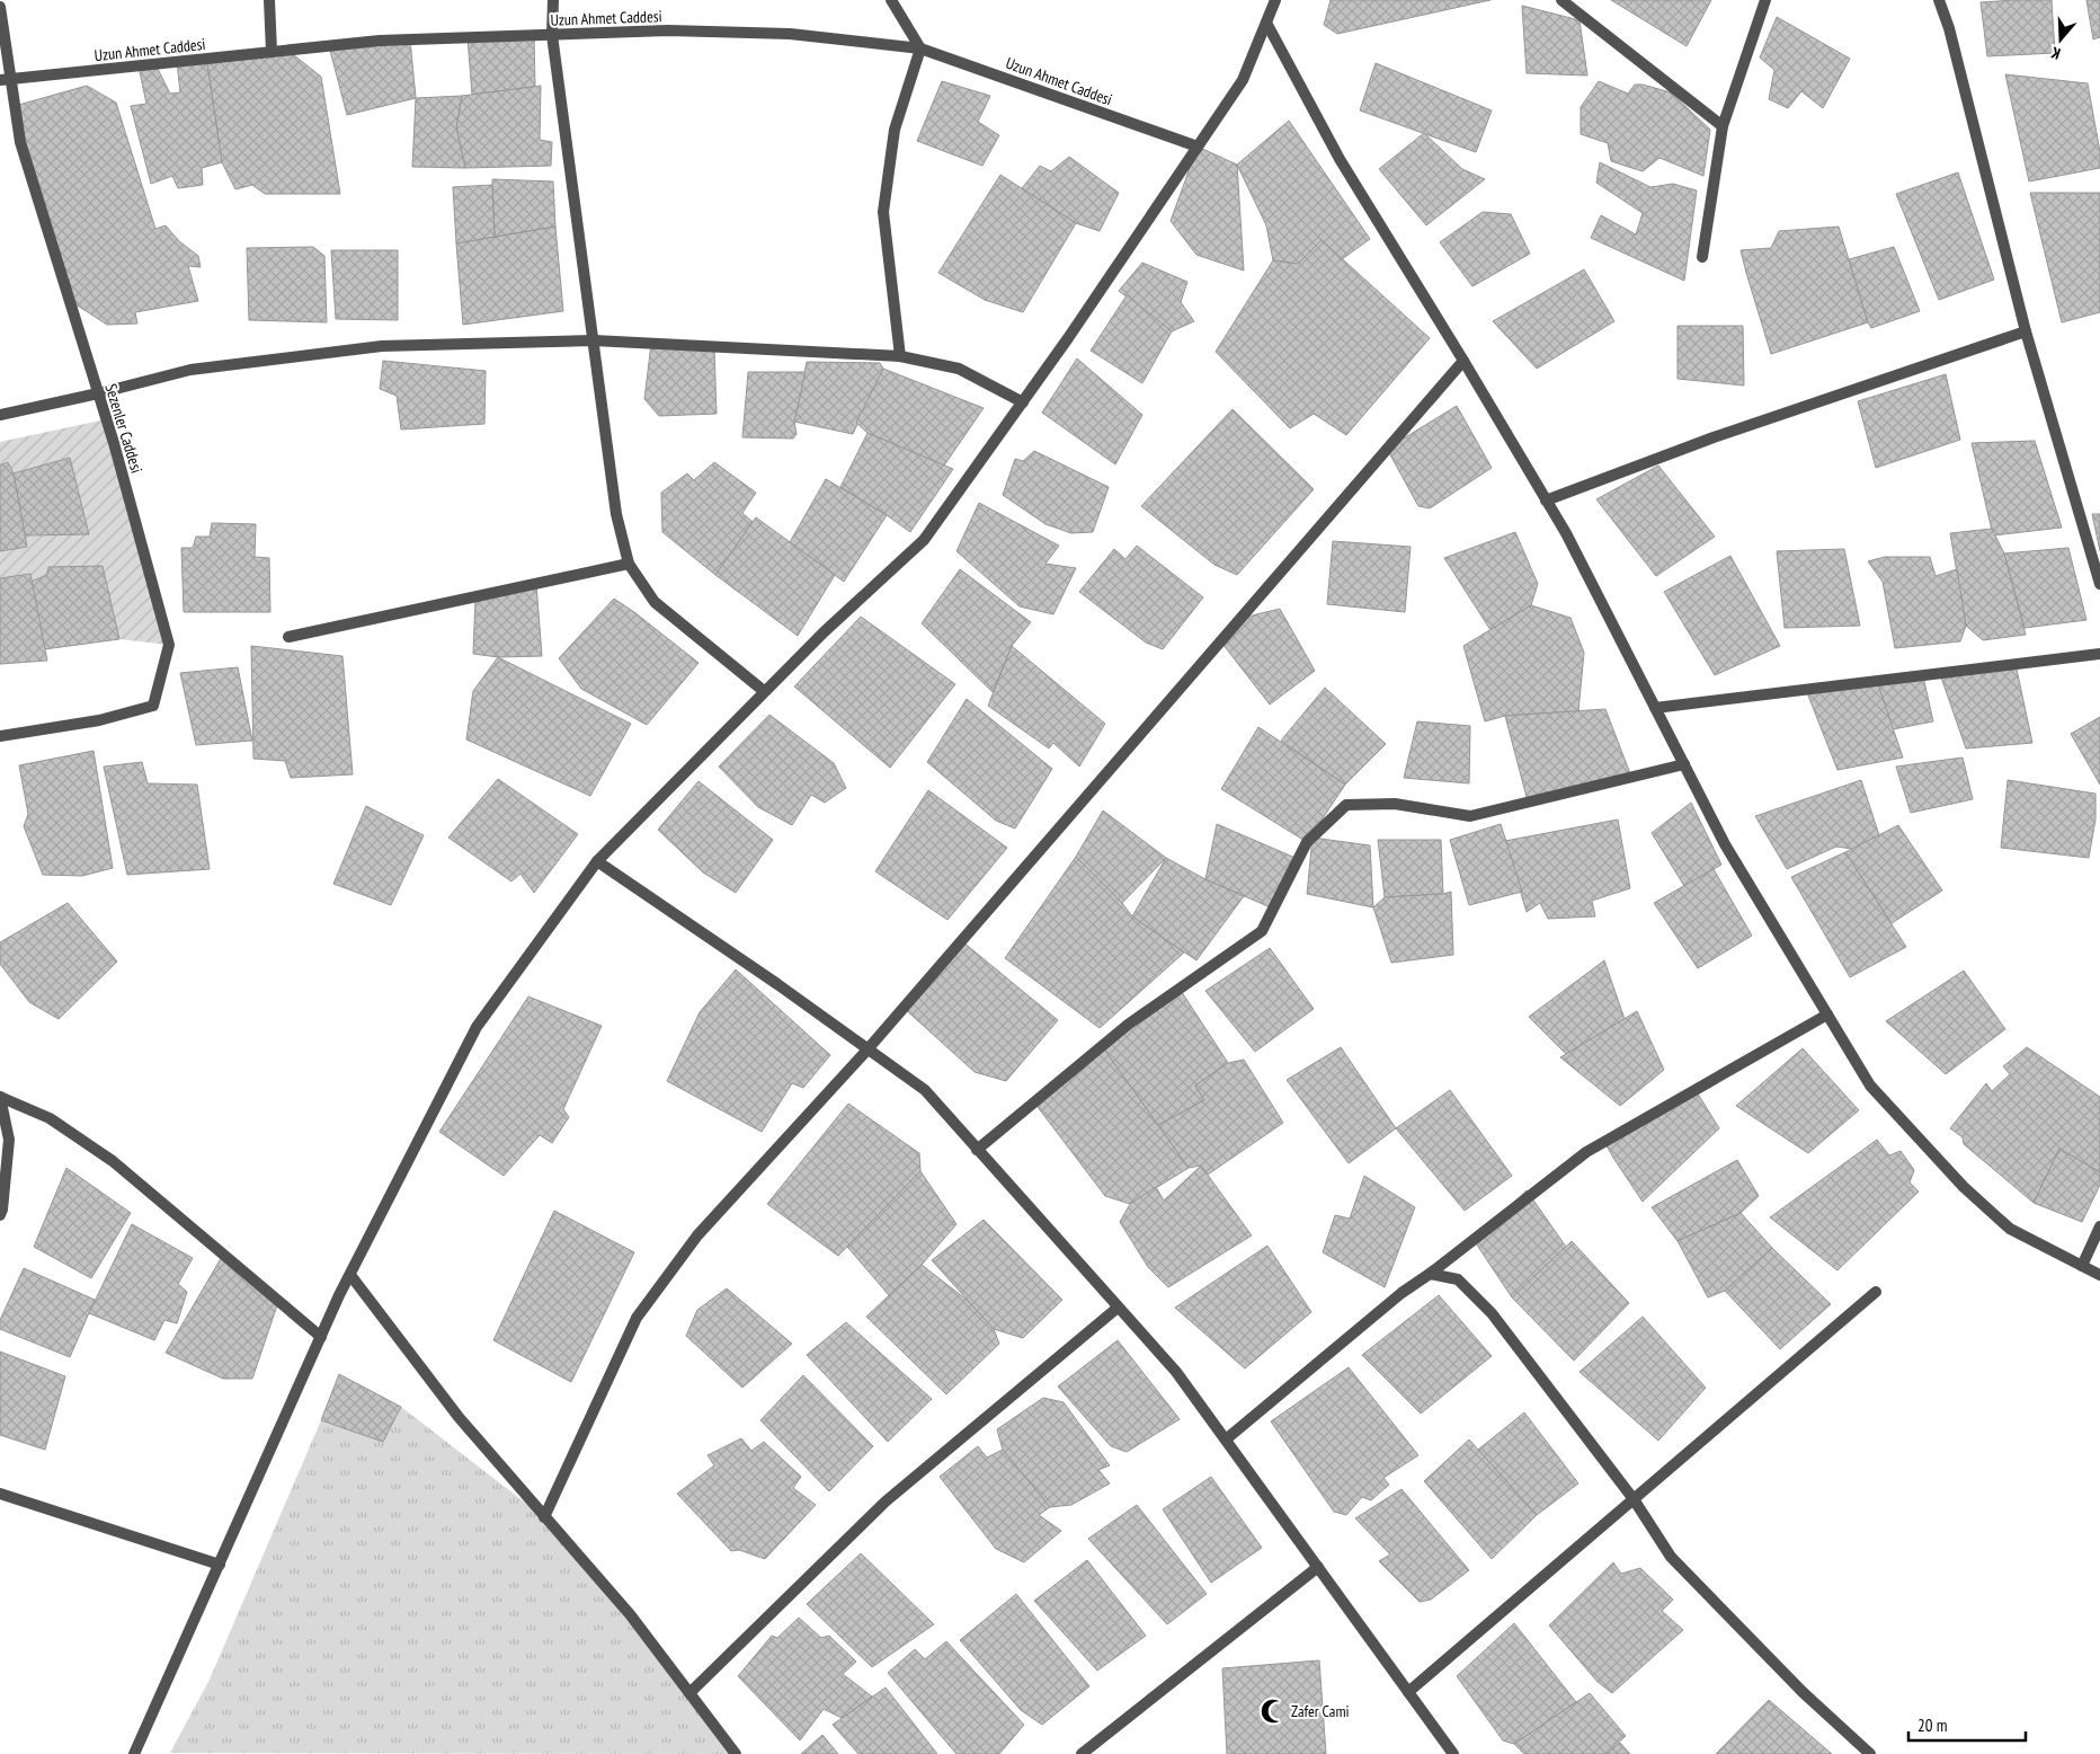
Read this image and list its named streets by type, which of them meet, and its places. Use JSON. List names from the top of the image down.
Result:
{
  "streets": {
    "street": ["Uzun Ahmet Caddesi", "Sezenler Caddesi"]
  },
  "crossings": [
    ["Uzun Ahmet Caddesi", "Sezenler Caddesi"]
  ],
  "places": {
    "mosque": ["Zafer Cami"]
  },
  "scale_bar": "20 m",
  "north": "bottom"
}
